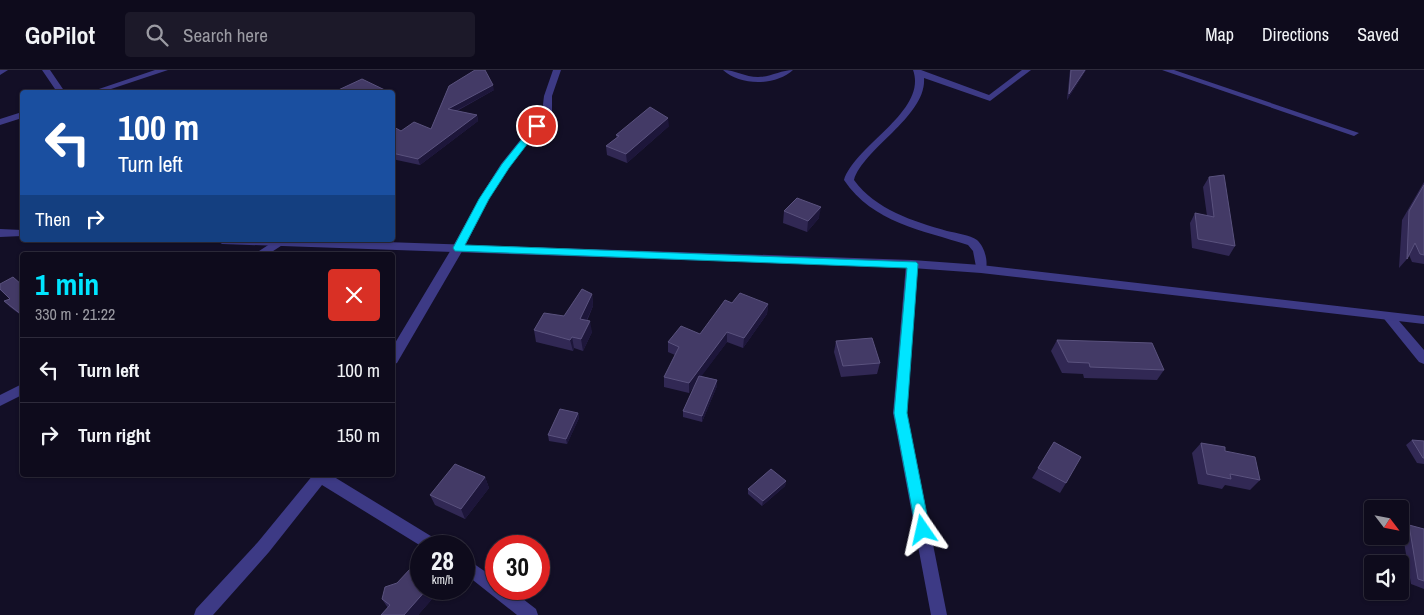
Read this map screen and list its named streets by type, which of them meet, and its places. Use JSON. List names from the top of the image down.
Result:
{
  "north": "bottom right",
  "page": {
    "header": "GoPilot",
    "search": "Search here",
    "nav": ["Map", "Directions", "Saved"],
    "turn": ["100 m", "Turn left"],
    "then": "Then",
    "heading": ["1 min", "330 m · 21:22"],
    "list": [
      {
        "name": "Turn left",
        "value": "100 m"
      },
      {
        "name": "Turn right",
        "value": "150 m"
      }
    ],
    "speed": "28 km/h",
    "limit": "30"
  }
}
